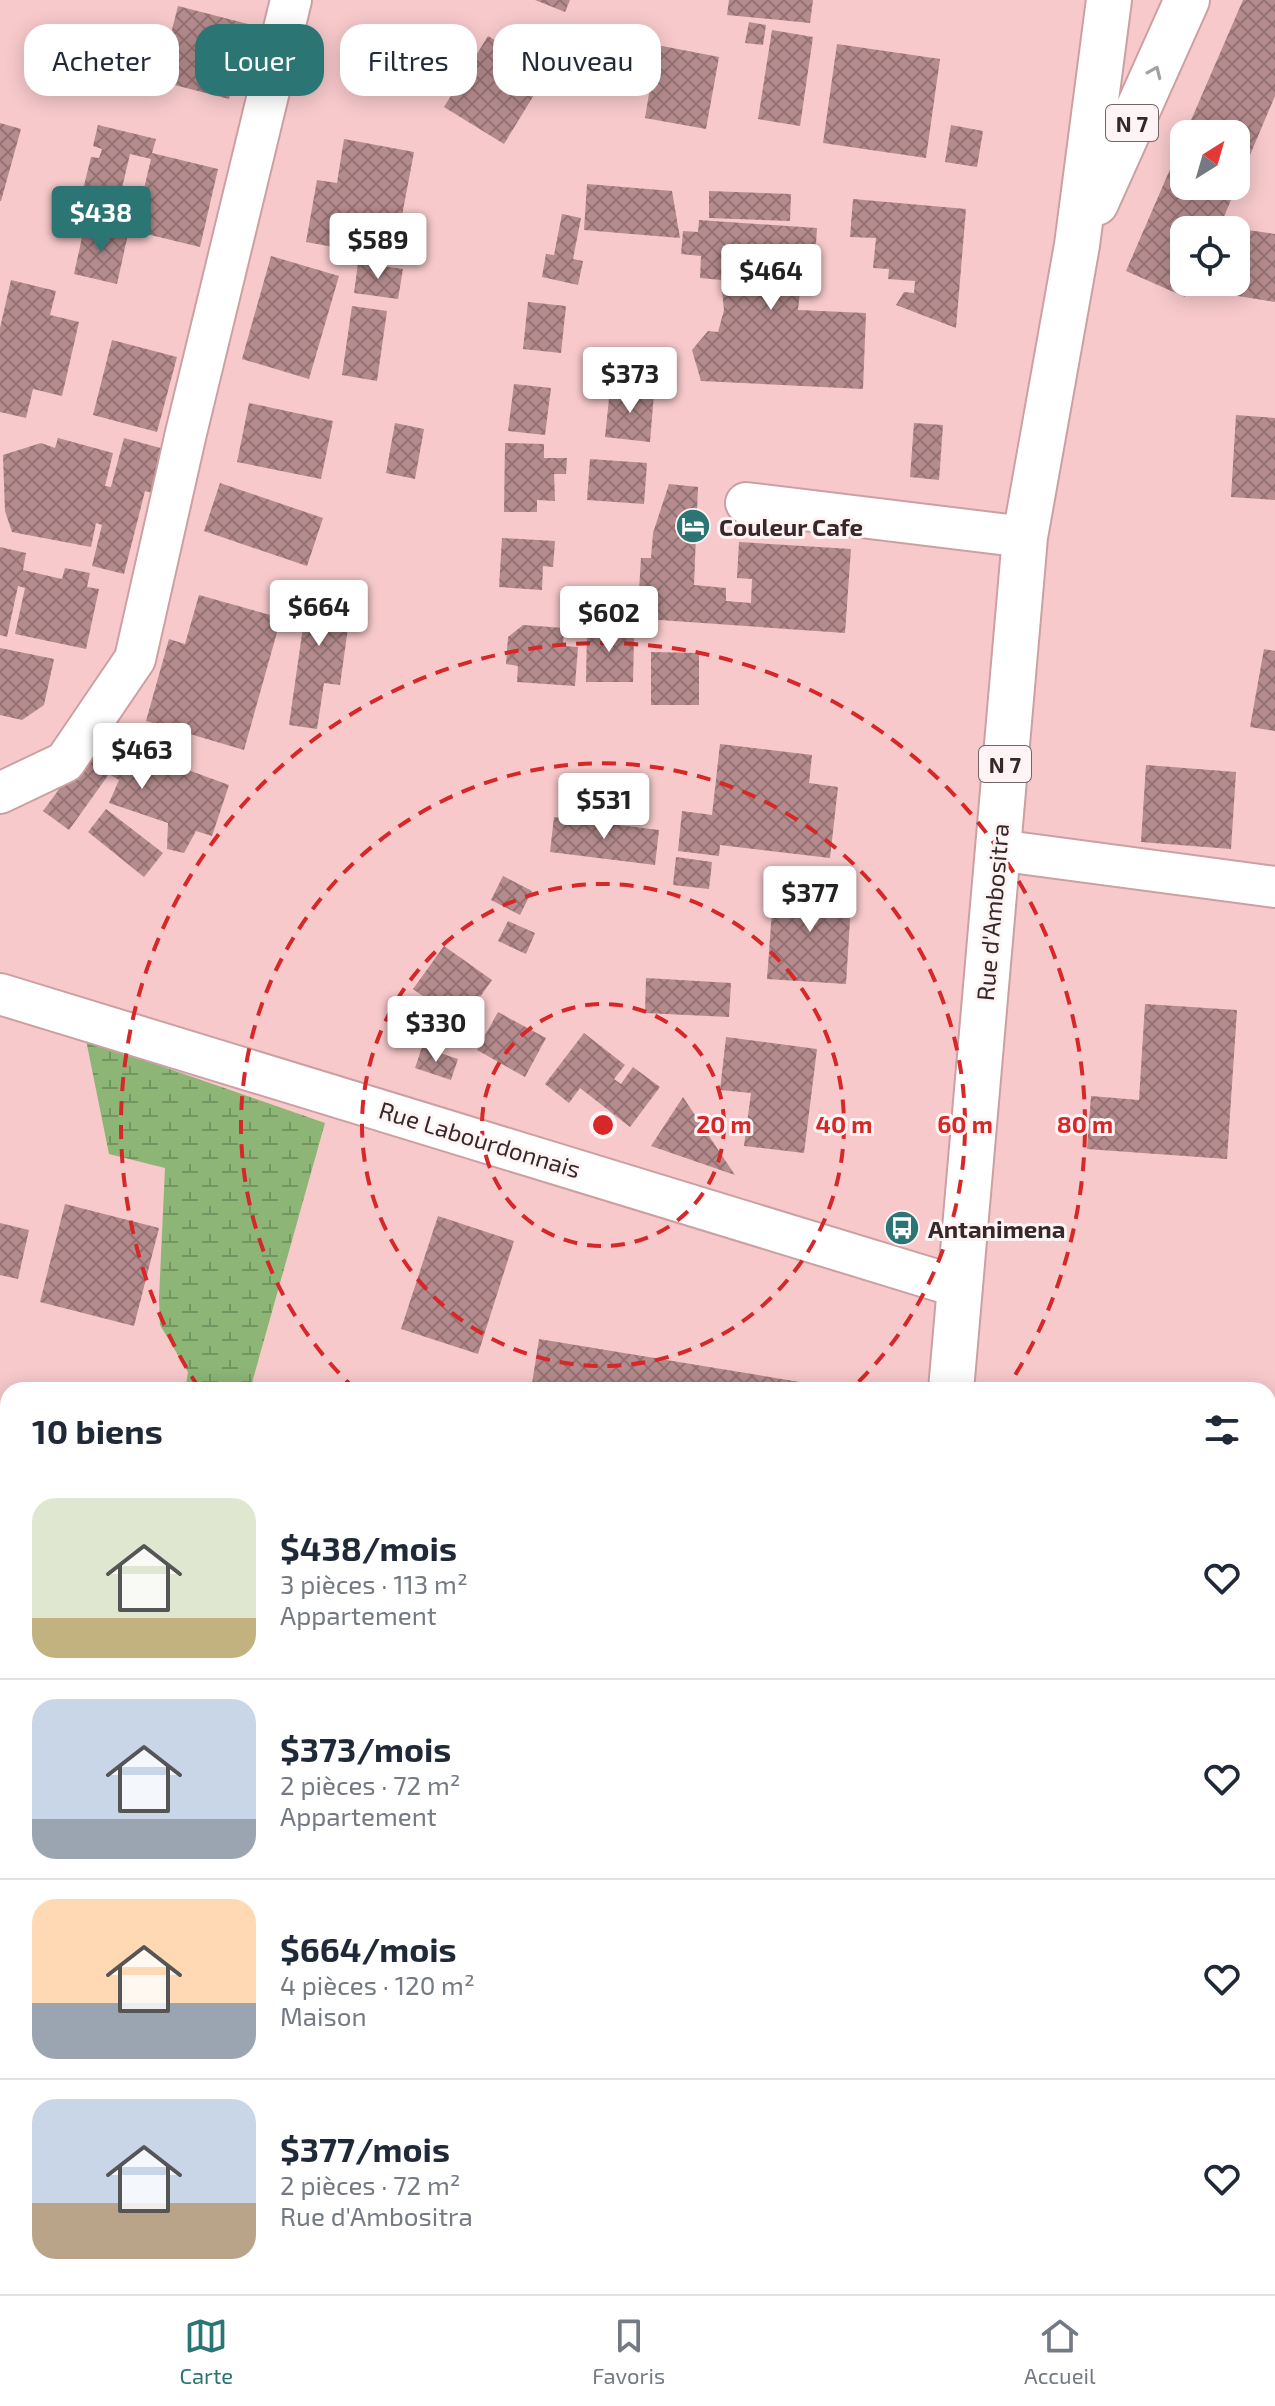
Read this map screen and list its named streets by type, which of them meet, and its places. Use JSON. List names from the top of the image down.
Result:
{
  "streets": {
    "main road": ["N 7", "Rue d'Ambositra"],
    "street": ["Rue Labourdonnais"]
  },
  "crossings": [
    ["Rue d'Ambositra", "Rue Labourdonnais"]
  ],
  "places": {
    "hotel": ["Couleur Cafe"],
    "bus stop": ["Antanimena"]
  },
  "north": "top right",
  "page": {
    "chip": [
      "Acheter",
      "Louer",
      "Filtres",
      "Nouveau"
    ],
    "price": [
      "$438",
      "$589",
      "$464",
      "$373",
      "$664",
      "$602",
      "$463",
      "$531",
      "$377",
      "$330"
    ],
    "heading": "10 biens",
    "list": [
      {
        "name": "$438/mois",
        "note": "3 pièces · 113 m² · Appartement"
      },
      {
        "name": "$373/mois",
        "note": "2 pièces · 72 m² · Appartement"
      },
      {
        "name": "$664/mois",
        "note": "4 pièces · 120 m² · Maison"
      },
      {
        "name": "$377/mois",
        "note": "2 pièces · 72 m² · Rue d'Ambositra"
      }
    ],
    "tabs": ["Carte", "Favoris", "Accueil"]
  },
  "rings": [
    "20 m",
    "40 m",
    "60 m",
    "80 m"
  ]
}
